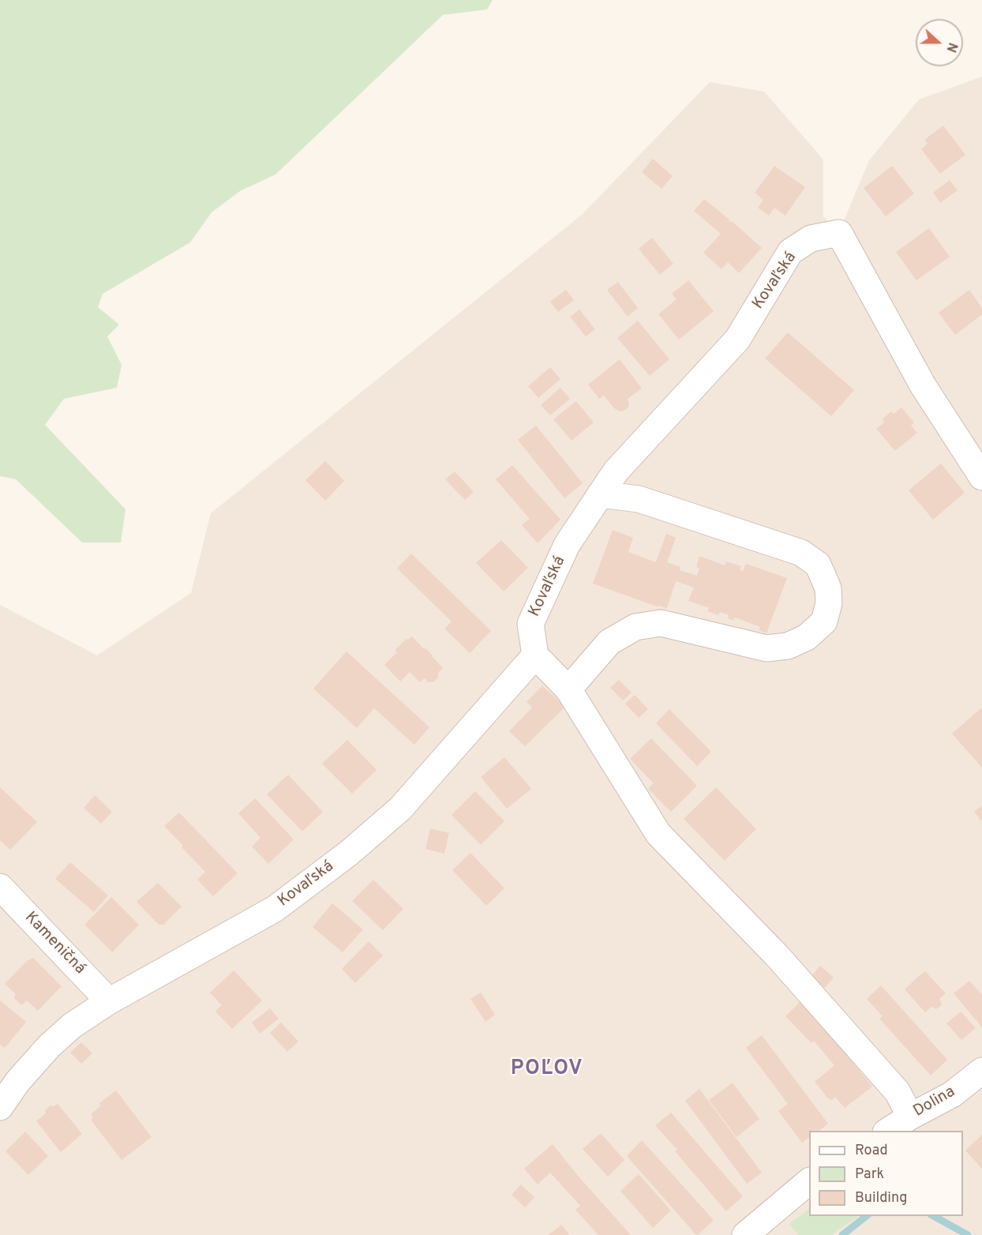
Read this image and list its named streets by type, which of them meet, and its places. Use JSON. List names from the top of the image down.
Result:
{
  "streets": {
    "street": ["Kovaľská", "Kameničná", "Dolina"]
  },
  "crossings": [
    ["Kovaľská", "Kameničná"]
  ],
  "districts": ["POĽOV"],
  "legend": ["Road", "Park", "Building"],
  "north": "right"
}
